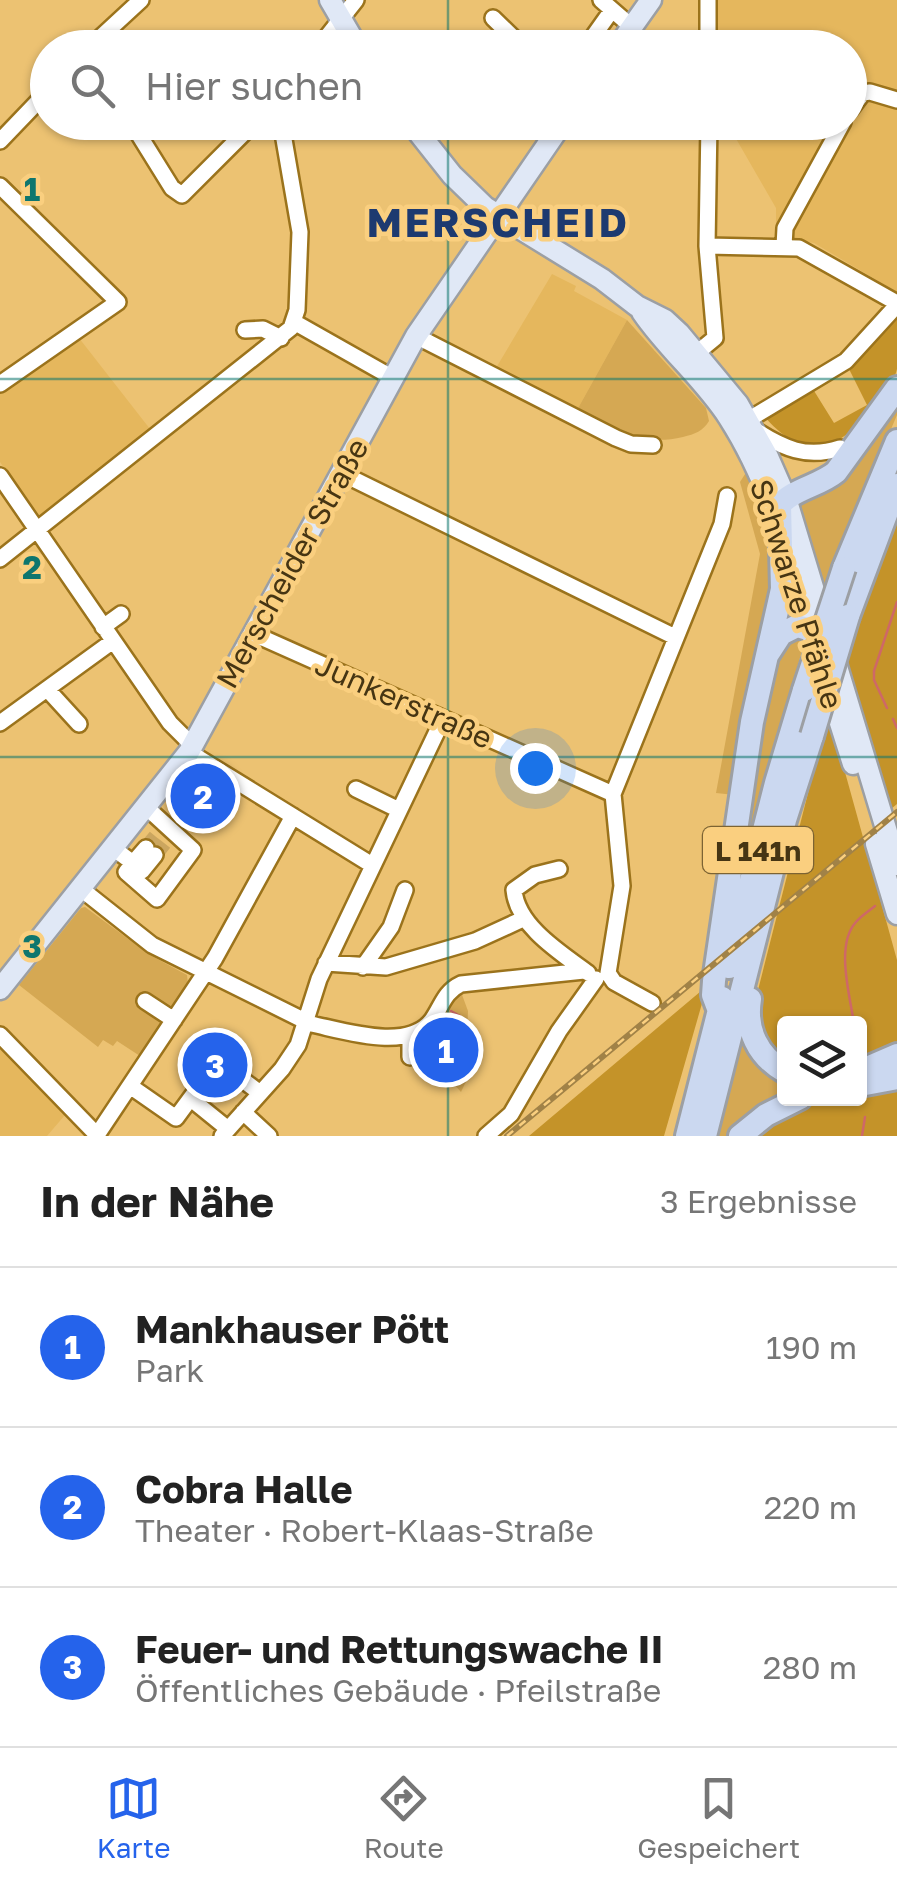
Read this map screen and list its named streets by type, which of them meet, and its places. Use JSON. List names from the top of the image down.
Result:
{
  "streets": {
    "highway": ["L 141n"],
    "main road": ["Merscheider Straße", "Schwarze Pfähle"],
    "street": ["Junkerstraße"]
  },
  "crossings": [
    ["Merscheider Straße", "Schwarze Pfähle"],
    ["Merscheider Straße", "Junkerstraße"]
  ],
  "districts": ["MERSCHEID"],
  "page": {
    "search": "Hier suchen",
    "pins": ["2", "1", "3"],
    "heading": ["In der Nähe", "3 Ergebnisse"],
    "list": [
      {
        "mark": "1",
        "name": "Mankhauser Pött",
        "note": "Park",
        "value": "190 m"
      },
      {
        "mark": "2",
        "name": "Cobra Halle",
        "note": "Theater · Robert-Klaas-Straße",
        "value": "220 m"
      },
      {
        "mark": "3",
        "name": "Feuer- und Rettungswache II",
        "note": "Öffentliches Gebäude · Pfeilstraße",
        "value": "280 m"
      }
    ],
    "nav": ["Karte", "Route", "Gespeichert"]
  },
  "grid": {
    "rows": ["1", "2", "3"]
  }
}
